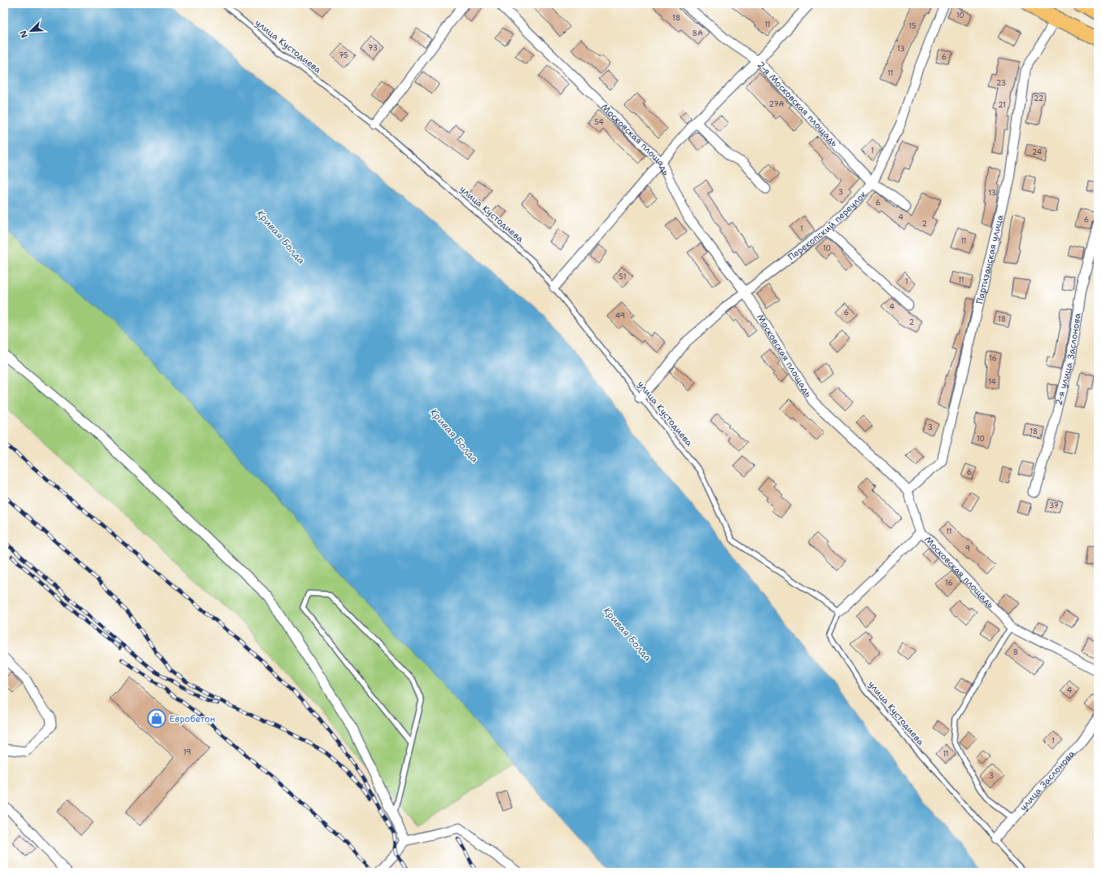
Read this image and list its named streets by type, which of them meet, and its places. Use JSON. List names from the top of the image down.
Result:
{
  "streets": {
    "street": [
      "2-я Московская площадь",
      "Московская площадь",
      "Перекопский переулок",
      "Партизанская улица",
      "2-я улица Заслонова",
      "улица Заслонова"
    ],
    "lane": ["улица Кустодиева"]
  },
  "crossings": [
    ["улица Кустодиева", "Перекопский переулок"],
    ["улица Кустодиева", "улица Заслонова"],
    ["2-я Московская площадь", "Перекопский переулок"],
    ["Московская площадь", "Перекопский переулок"],
    ["Московская площадь", "Партизанская улица"]
  ],
  "water": ["Кривая Болда"],
  "places": {
    "shop": ["Евробетон"]
  },
  "house_numbers": [
    "10",
    "18",
    "11",
    "15",
    "8А",
    "73",
    "13",
    "75",
    "6",
    "11",
    "23",
    "22",
    "27А",
    "21",
    "54",
    "1",
    "24",
    "3",
    "13",
    "6",
    "4",
    "6",
    "2",
    "1",
    "11",
    "10",
    "51",
    "11",
    "1",
    "4",
    "6",
    "49",
    "18",
    "2",
    "16",
    "14",
    "3",
    "18",
    "10",
    "6",
    "37",
    "11",
    "9",
    "16",
    "8",
    "4",
    "1",
    "19",
    "11",
    "3"
  ],
  "north": "bottom left"
}
